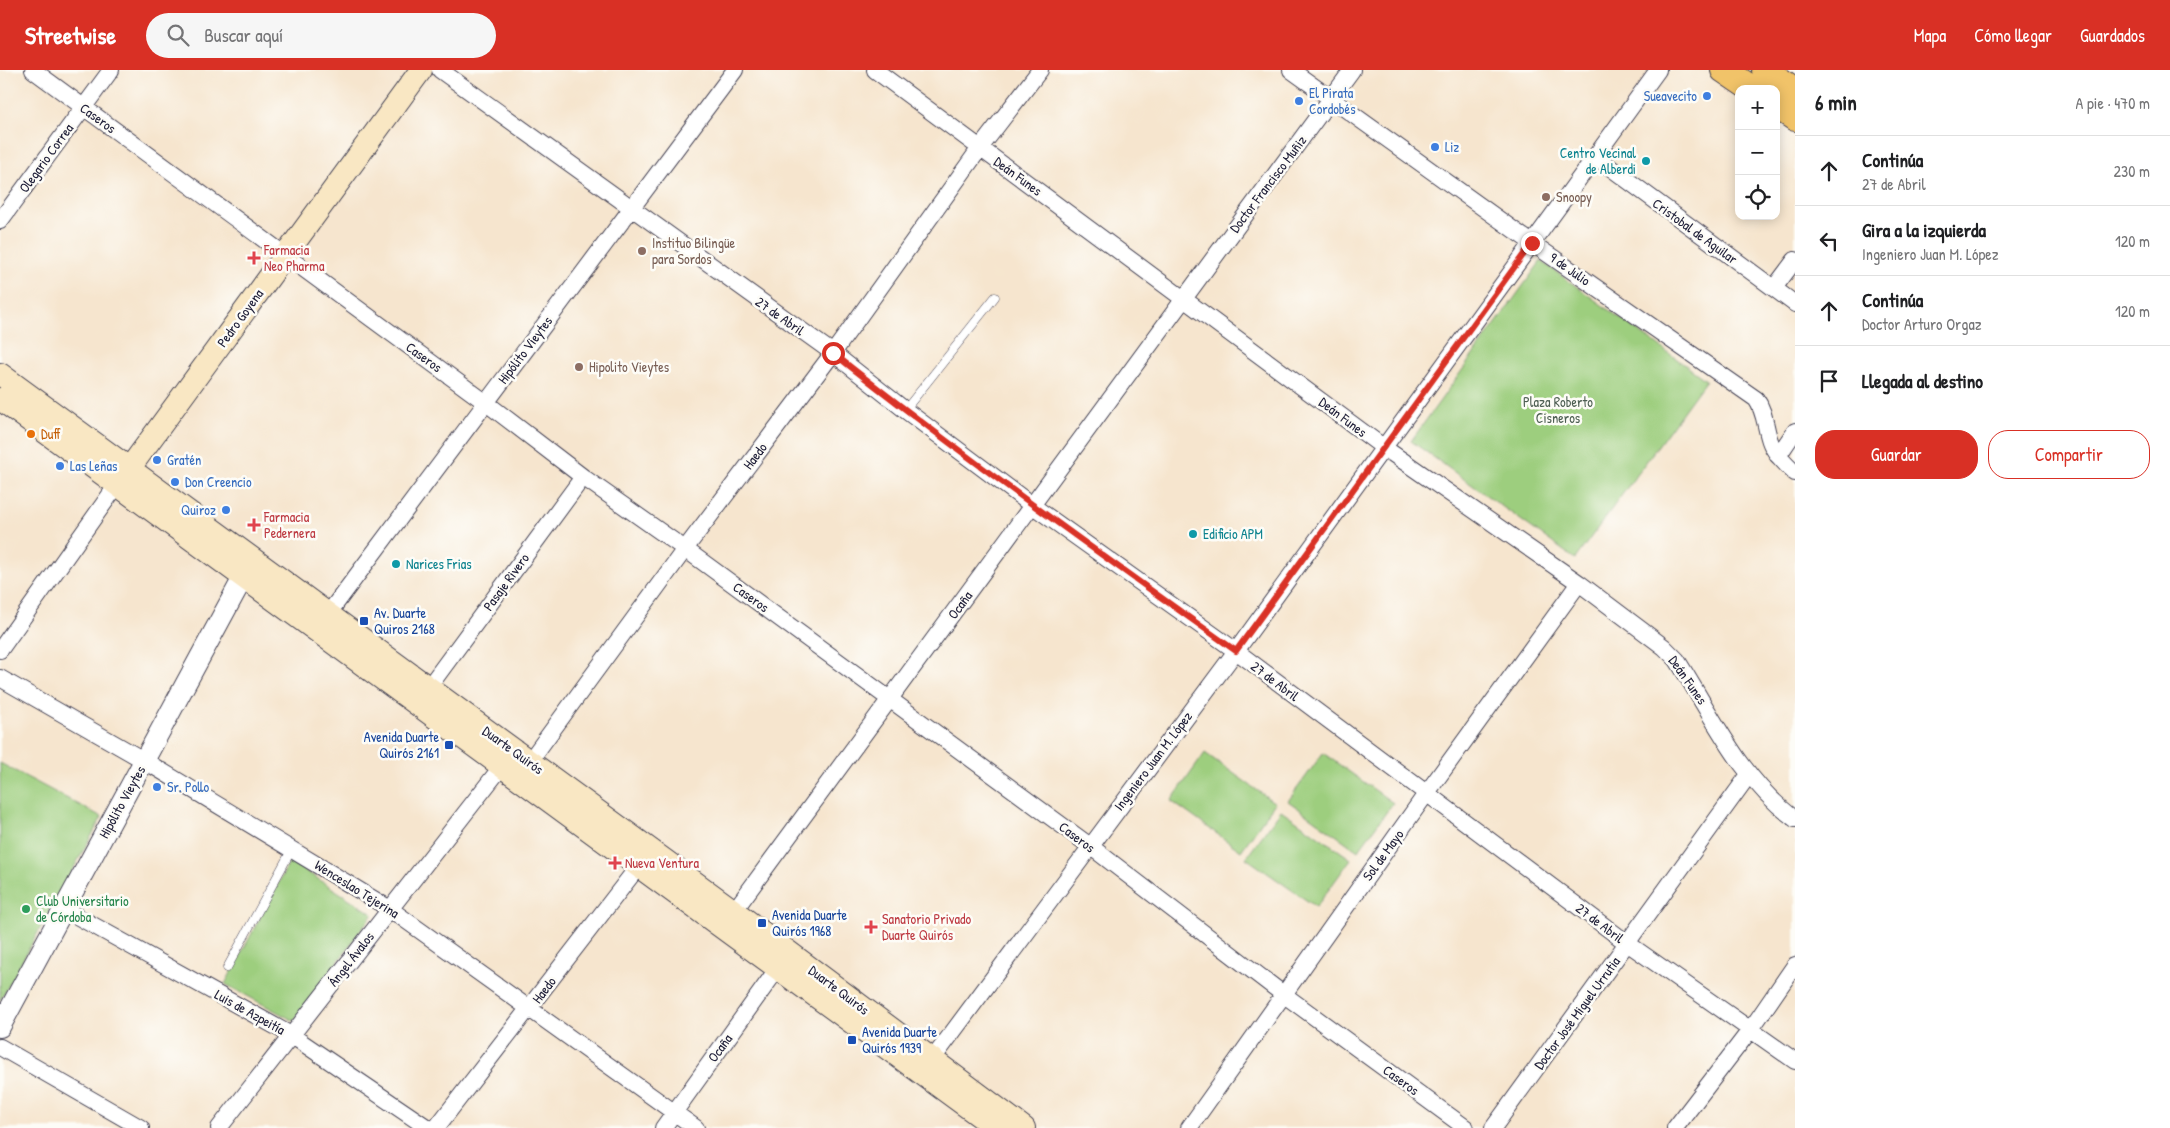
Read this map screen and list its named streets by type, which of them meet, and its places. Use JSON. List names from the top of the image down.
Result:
{
  "streets": {
    "main road": ["Pedro Goyena", "Duarte Quirós"],
    "street": [
      "Caseros",
      "Olegario Correa",
      "Deán Funes",
      "Doctor Francisco Muñiz",
      "Cristobal de Aguilar",
      "9 de Julio",
      "27 de Abril",
      "Hipólito Vieytes",
      "Haedo",
      "Pasaje Rivero",
      "Ocaña",
      "Ingeniero Juan M. López",
      "Sol de Mayo",
      "Wenceslao Tejerina",
      "Ángel Ávalos",
      "Luis de Azpeitía",
      "Doctor José Miguel Urrutia"
    ]
  },
  "crossings": [
    ["Caseros", "Olegario Correa"],
    ["Caseros", "Pedro Goyena"],
    ["Caseros", "Hipólito Vieytes"],
    ["Caseros", "Haedo"],
    ["Caseros", "Pasaje Rivero"],
    ["Caseros", "Ocaña"],
    ["Caseros", "Ingeniero Juan M. López"],
    ["Caseros", "Sol de Mayo"],
    ["Deán Funes", "Doctor Francisco Muñiz"],
    ["Deán Funes", "Haedo"],
    ["Deán Funes", "Ocaña"],
    ["Deán Funes", "Ingeniero Juan M. López"],
    ["Deán Funes", "Sol de Mayo"],
    ["Deán Funes", "Doctor José Miguel Urrutia"],
    ["Doctor Francisco Muñiz", "9 de Julio"],
    ["Doctor Francisco Muñiz", "Ocaña"],
    ["Cristobal de Aguilar", "Ingeniero Juan M. López"],
    ["9 de Julio", "Ingeniero Juan M. López"],
    ["27 de Abril", "Hipólito Vieytes"],
    ["27 de Abril", "Haedo"],
    ["27 de Abril", "Ocaña"],
    ["27 de Abril", "Ingeniero Juan M. López"],
    ["27 de Abril", "Sol de Mayo"],
    ["27 de Abril", "Doctor José Miguel Urrutia"],
    ["Pedro Goyena", "Duarte Quirós"],
    ["Hipólito Vieytes", "Duarte Quirós"],
    ["Hipólito Vieytes", "Wenceslao Tejerina"],
    ["Hipólito Vieytes", "Luis de Azpeitía"],
    ["Haedo", "Duarte Quirós"],
    ["Haedo", "Wenceslao Tejerina"],
    ["Pasaje Rivero", "Duarte Quirós"],
    ["Ocaña", "Duarte Quirós"],
    ["Ocaña", "Wenceslao Tejerina"],
    ["Duarte Quirós", "Ingeniero Juan M. López"],
    ["Duarte Quirós", "Ángel Ávalos"],
    ["Wenceslao Tejerina", "Ángel Ávalos"],
    ["Ángel Ávalos", "Luis de Azpeitía"]
  ],
  "parks": ["Plaza Roberto Cisneros"],
  "places": {
    "other": [
      "Sueavecito",
      "El Pirata Cordobés",
      "Liz",
      "Centro Vecinal de Alberdi",
      "Snoopy",
      "Instituo Bilingüe para Sordos",
      "Hipolito Vieytes",
      "Duff",
      "Gratén",
      "Las Leñas",
      "Don Creencio",
      "Quiroz",
      "Edificio APM",
      "Narices Frias",
      "Sr. Pollo",
      "Club Universitario de Córdoba"
    ],
    "health": [
      "Farmacia Neo Pharma",
      "Farmacia Pedernera",
      "Nueva Ventura",
      "Sanatorio Privado Duarte Quirós"
    ],
    "transit": [
      "Av. Duarte Quiros 2168",
      "Avenida Duarte Quirós 2161",
      "Avenida Duarte Quirós 1968",
      "Avenida Duarte Quirós 1939"
    ]
  },
  "page": {
    "header": "Streetwise",
    "search": "Buscar aquí",
    "nav": ["Mapa", "Cómo llegar", "Guardados"],
    "heading": ["6 min", "A pie · 470 m"],
    "map_buttons": ["+", "−"],
    "list": [
      ["Continúa", "27 de Abril", "230 m"],
      ["Gira a la izquierda", "Ingeniero Juan M. López", "120 m"],
      ["Continúa", "Doctor Arturo Orgaz", "120 m"],
      "Llegada al destino"
    ],
    "buttons": ["Guardar", "Compartir"]
  }
}
